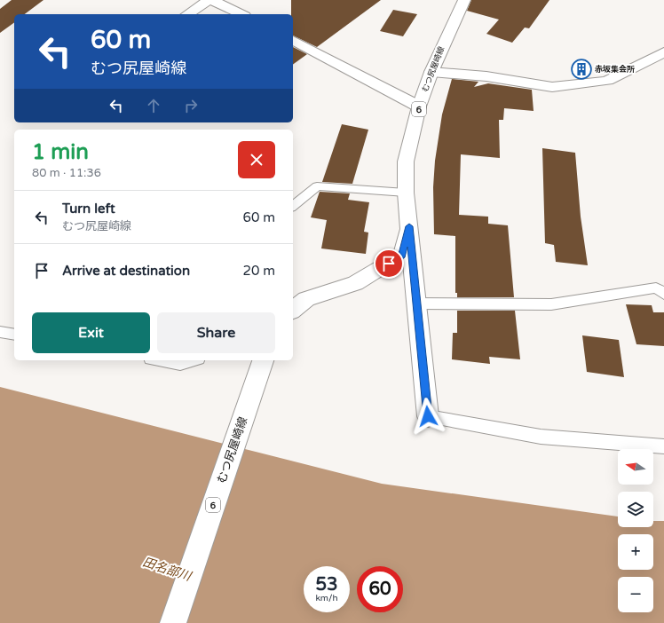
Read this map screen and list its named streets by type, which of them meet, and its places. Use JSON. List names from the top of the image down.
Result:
{
  "streets": {
    "main road": ["むつ尻屋崎線", "6"]
  },
  "water": ["田名部川"],
  "places": {
    "building": ["赤坂集会所"]
  },
  "north": "left",
  "page": {
    "turn": ["60 m", "むつ尻屋崎線"],
    "heading": ["1 min", "80 m · 11:36"],
    "list": [
      {
        "name": "Turn left",
        "note": "むつ尻屋崎線",
        "value": "60 m"
      },
      {
        "name": "Arrive at destination",
        "value": "20 m"
      }
    ],
    "buttons": ["Exit", "Share"],
    "map_buttons": ["+", "−"],
    "speed": "53 km/h",
    "limit": "60"
  }
}
